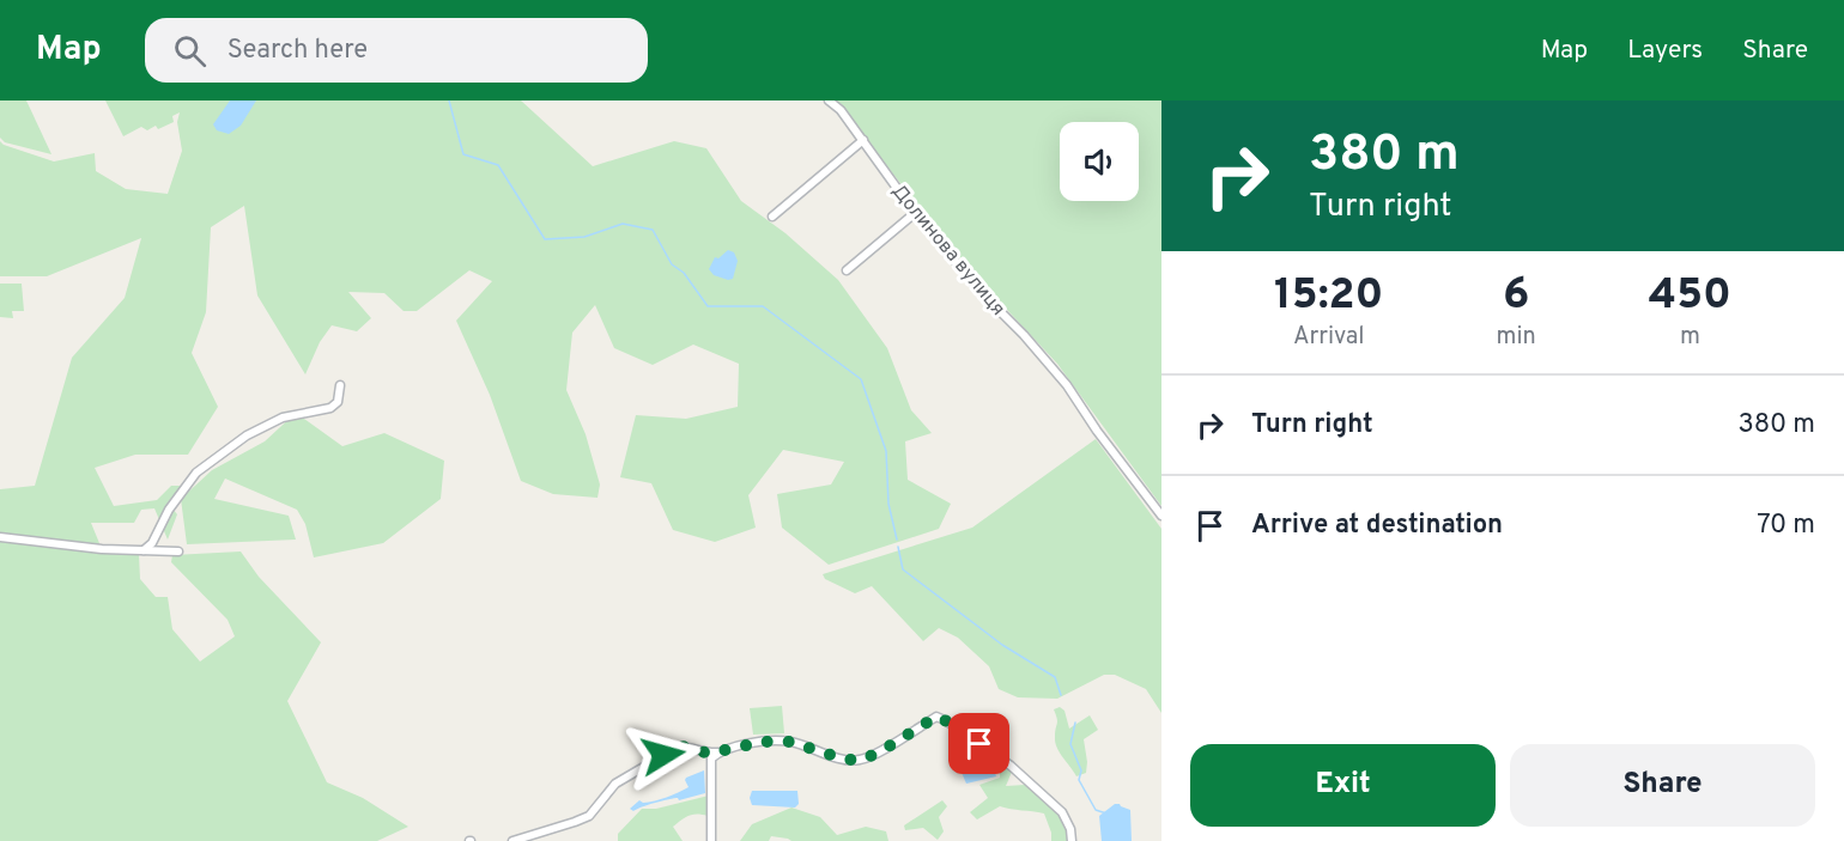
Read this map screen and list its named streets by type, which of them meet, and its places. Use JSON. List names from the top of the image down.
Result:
{
  "streets": {
    "street": ["Долинова вулиця"]
  },
  "page": {
    "header": "Map",
    "search": "Search here",
    "nav": ["Map", "Layers", "Share"],
    "turn": ["380 m", "Turn right"],
    "eta": [
      "15:20",
      "Arrival",
      "6",
      "min",
      "450",
      "m"
    ],
    "list": [
      {
        "name": "Turn right",
        "value": "380 m"
      },
      {
        "name": "Arrive at destination",
        "value": "70 m"
      }
    ],
    "buttons": ["Exit", "Share"]
  }
}
